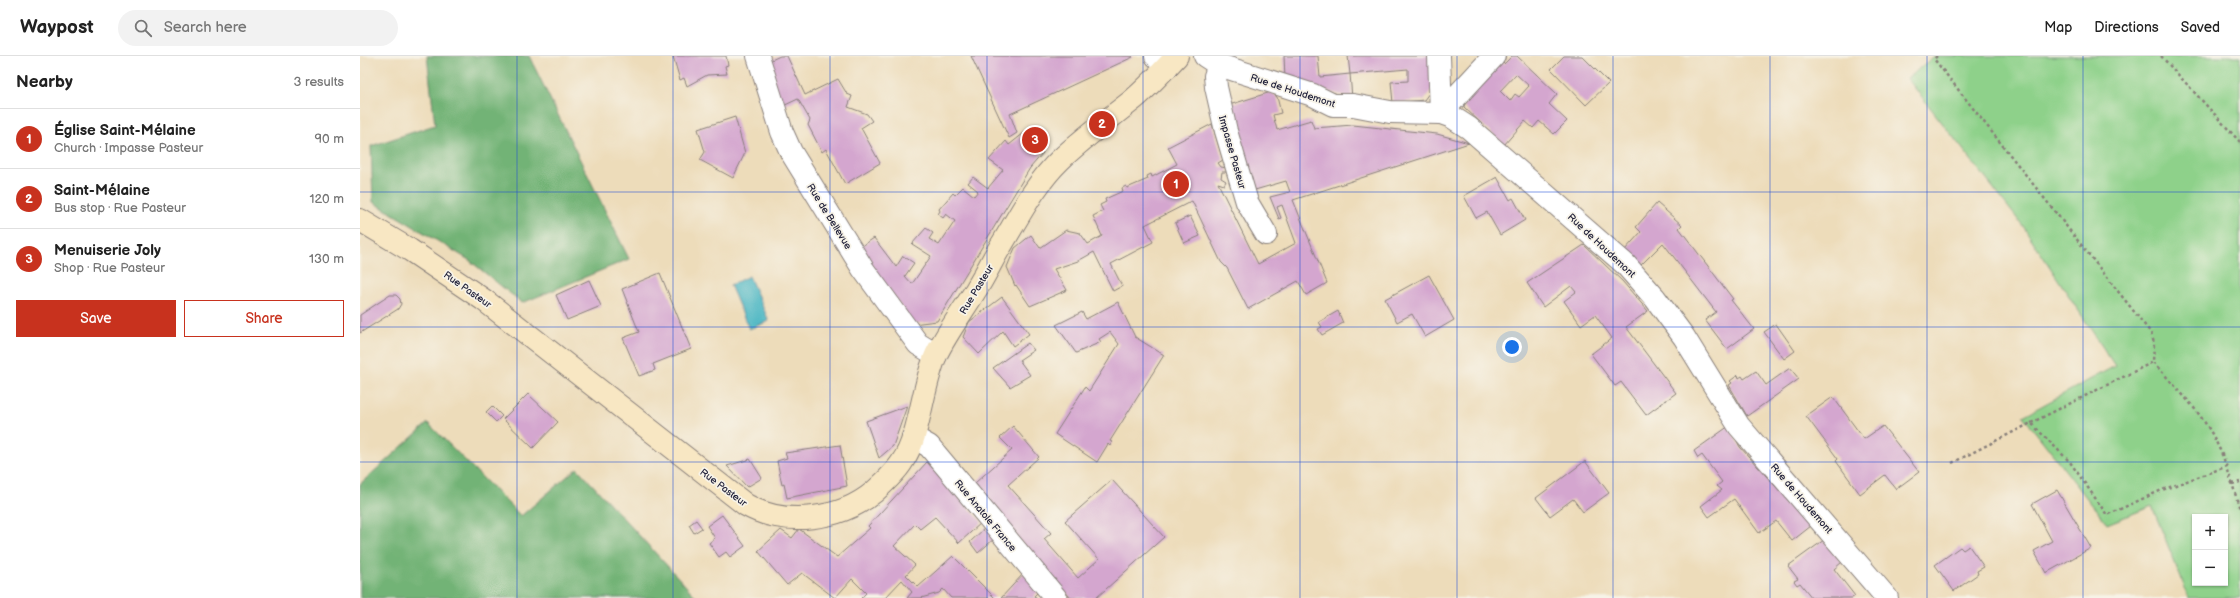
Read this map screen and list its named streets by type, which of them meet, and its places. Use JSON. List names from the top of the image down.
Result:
{
  "streets": {
    "street": [
      "Rue de Houdemont",
      "Impasse Pasteur",
      "Rue de Bellevue",
      "Rue Pasteur",
      "Rue Anatole France"
    ]
  },
  "crossings": [
    ["Rue de Houdemont", "Impasse Pasteur"],
    ["Rue de Bellevue", "Rue Pasteur"],
    ["Rue Pasteur", "Rue Anatole France"]
  ],
  "page": {
    "header": "Waypost",
    "search": "Search here",
    "nav": ["Map", "Directions", "Saved"],
    "heading": ["Nearby", "3 results"],
    "list": [
      {
        "mark": "1",
        "name": "Église Saint-Mélaine",
        "note": "Church · Impasse Pasteur",
        "value": "90 m"
      },
      {
        "mark": "2",
        "name": "Saint-Mélaine",
        "note": "Bus stop · Rue Pasteur",
        "value": "120 m"
      },
      {
        "mark": "3",
        "name": "Menuiserie Joly",
        "note": "Shop · Rue Pasteur",
        "value": "130 m"
      }
    ],
    "pins": ["2", "3", "1"],
    "buttons": ["Save", "Share"],
    "map_buttons": ["+", "−"]
  }
}
